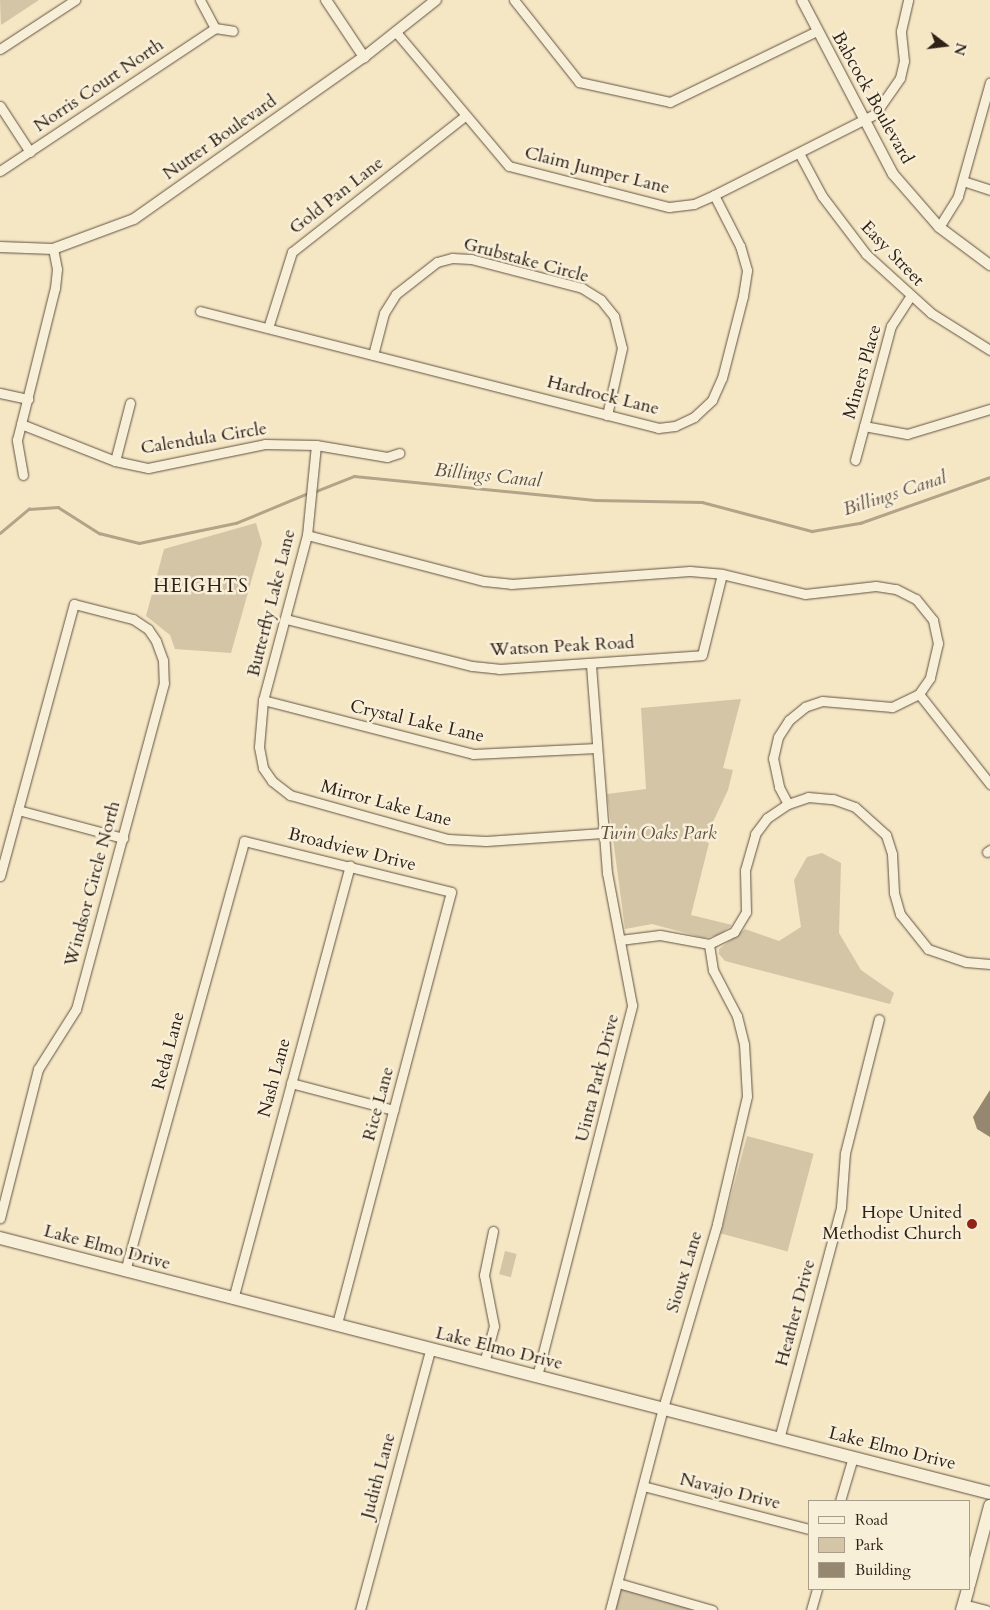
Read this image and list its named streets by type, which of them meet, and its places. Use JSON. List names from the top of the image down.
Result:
{
  "streets": {
    "main road": ["Lake Elmo Drive"],
    "street": [
      "Norris Court North",
      "Babcock Boulevard",
      "Nutter Boulevard",
      "Claim Jumper Lane",
      "Gold Pan Lane",
      "Easy Street",
      "Grubstake Circle",
      "Miners Place",
      "Hardrock Lane",
      "Calendula Circle",
      "Butterfly Lake Lane",
      "Watson Peak Road",
      "Crystal Lake Lane",
      "Mirror Lake Lane",
      "Broadview Drive",
      "Windsor Circle North",
      "Reda Lane",
      "Nash Lane",
      "Uinta Park Drive",
      "Rice Lane",
      "Sioux Lane",
      "Heather Drive",
      "Judith Lane",
      "Navajo Drive"
    ]
  },
  "crossings": [
    ["Babcock Boulevard", "Claim Jumper Lane"],
    ["Nutter Boulevard", "Claim Jumper Lane"],
    ["Claim Jumper Lane", "Gold Pan Lane"],
    ["Claim Jumper Lane", "Easy Street"],
    ["Claim Jumper Lane", "Hardrock Lane"],
    ["Gold Pan Lane", "Hardrock Lane"],
    ["Easy Street", "Miners Place"],
    ["Grubstake Circle", "Hardrock Lane"],
    ["Calendula Circle", "Butterfly Lake Lane"],
    ["Butterfly Lake Lane", "Watson Peak Road"],
    ["Butterfly Lake Lane", "Crystal Lake Lane"],
    ["Butterfly Lake Lane", "Mirror Lake Lane"],
    ["Watson Peak Road", "Uinta Park Drive"],
    ["Crystal Lake Lane", "Uinta Park Drive"],
    ["Mirror Lake Lane", "Uinta Park Drive"],
    ["Broadview Drive", "Reda Lane"],
    ["Broadview Drive", "Nash Lane"],
    ["Broadview Drive", "Rice Lane"],
    ["Reda Lane", "Lake Elmo Drive"],
    ["Nash Lane", "Lake Elmo Drive"],
    ["Uinta Park Drive", "Lake Elmo Drive"],
    ["Rice Lane", "Lake Elmo Drive"],
    ["Lake Elmo Drive", "Sioux Lane"],
    ["Lake Elmo Drive", "Heather Drive"],
    ["Lake Elmo Drive", "Judith Lane"],
    ["Sioux Lane", "Navajo Drive"]
  ],
  "districts": ["HEIGHTS"],
  "water": ["Billings Canal"],
  "parks": ["Twin Oaks Park"],
  "places": ["Hope United Methodist Church"],
  "legend": ["Road", "Park", "Building"],
  "north": "right"
}
